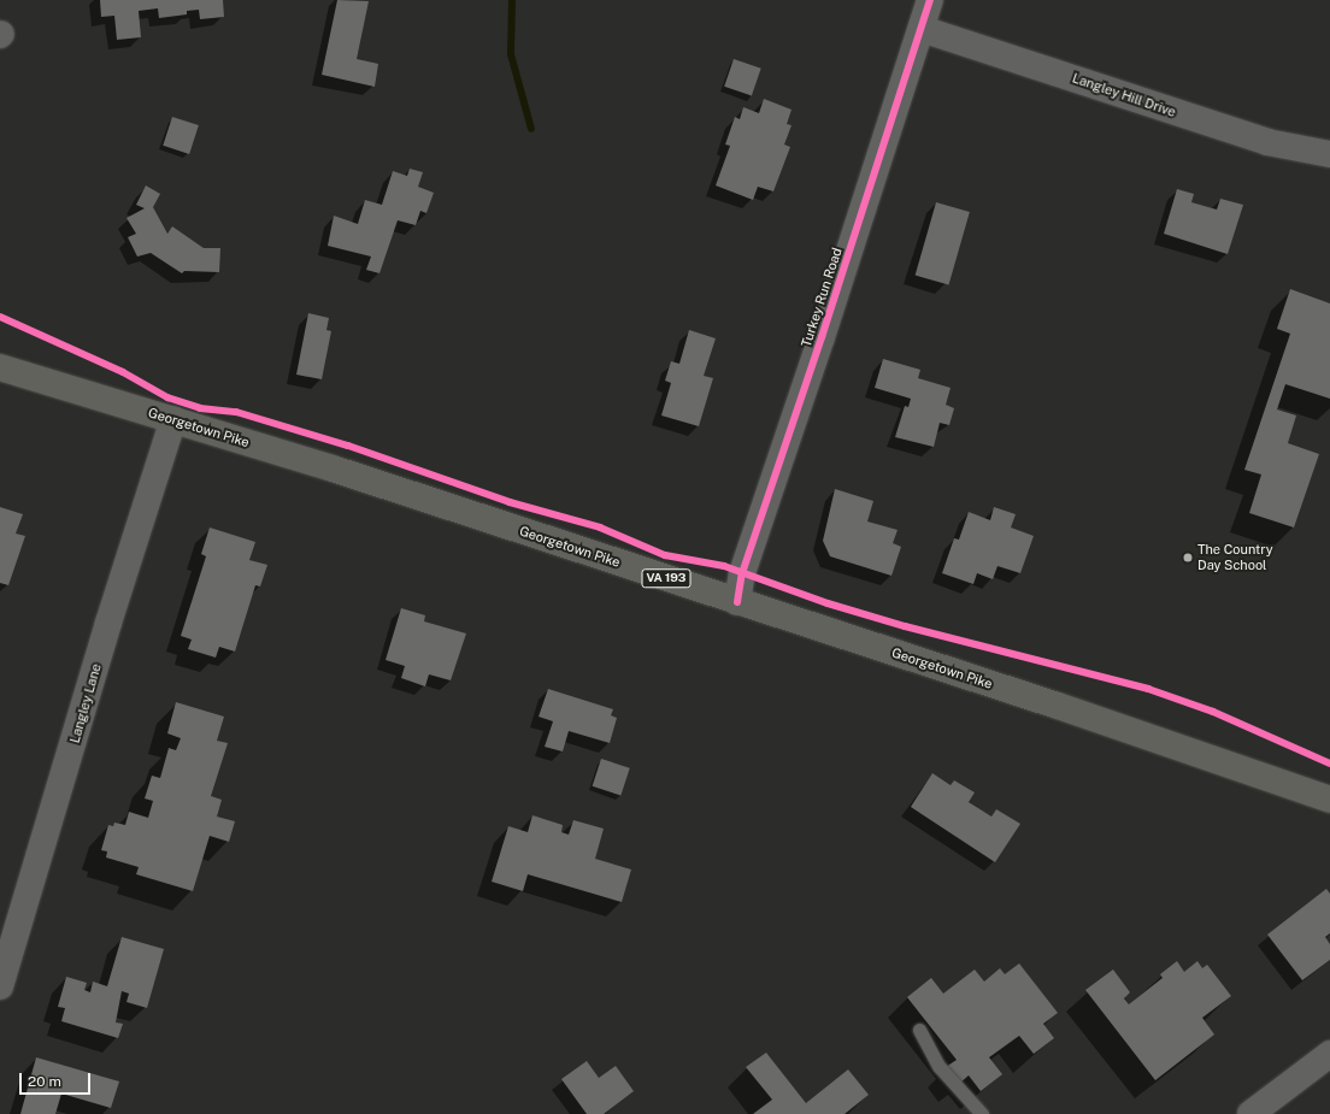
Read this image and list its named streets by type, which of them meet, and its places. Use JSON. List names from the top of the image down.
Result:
{
  "streets": {
    "main road": ["Georgetown Pike", "VA 193"],
    "street": ["Langley Hill Drive", "Turkey Run Road", "Langley Lane"]
  },
  "crossings": [
    ["Langley Hill Drive", "Turkey Run Road"],
    ["Turkey Run Road", "Georgetown Pike"],
    ["Georgetown Pike", "Langley Lane"]
  ],
  "places": ["The Country Day School"],
  "scale_bar": "20 m"
}
